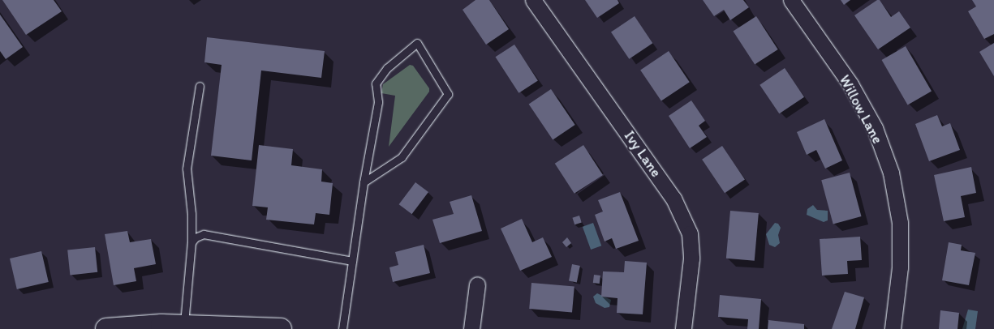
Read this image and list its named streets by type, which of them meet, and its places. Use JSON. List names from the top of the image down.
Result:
{
  "streets": {
    "street": ["Willow Lane", "Ivy Lane"]
  }
}
